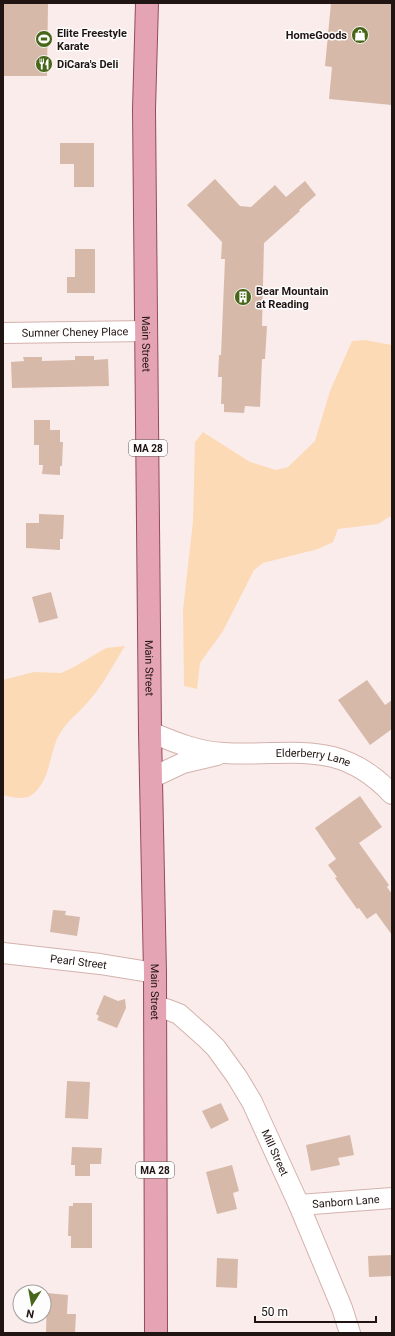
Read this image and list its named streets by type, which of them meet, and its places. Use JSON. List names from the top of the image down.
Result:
{
  "streets": {
    "main road": ["Main Street", "MA 28"],
    "street": [
      "Sumner Cheney Place",
      "Elderberry Lane",
      "Pearl Street",
      "Mill Street",
      "Sanborn Lane"
    ]
  },
  "crossings": [
    ["Sumner Cheney Place", "Main Street"],
    ["Main Street", "Elderberry Lane"],
    ["Main Street", "Pearl Street"],
    ["Main Street", "Mill Street"],
    ["Mill Street", "Sanborn Lane"]
  ],
  "places": {
    "shop": ["HomeGoods"],
    "sports": ["Elite Freestyle Karate"],
    "restaurant": ["DiCara's Deli"],
    "building": ["Bear Mountain at Reading"]
  },
  "scale_bar": "50 m",
  "north": "bottom"
}
